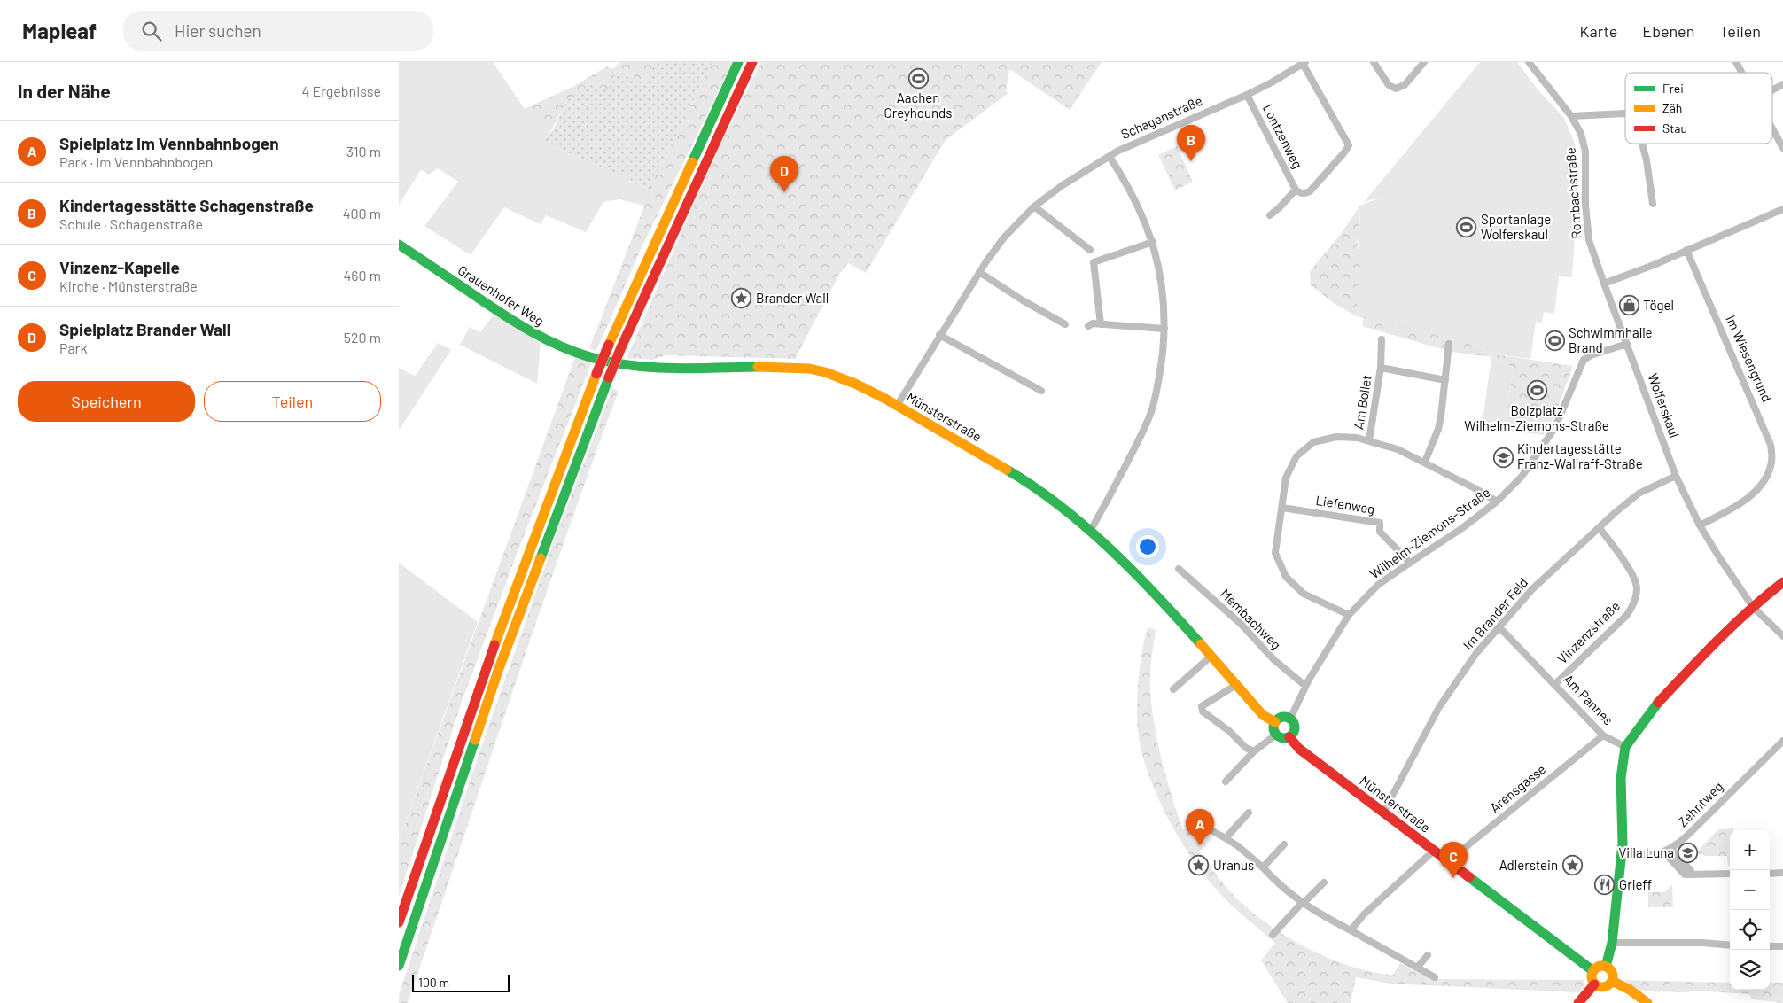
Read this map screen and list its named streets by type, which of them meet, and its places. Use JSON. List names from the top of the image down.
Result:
{
  "streets": {
    "main road": ["Grauenhofer Weg", "Münsterstraße"],
    "street": [
      "Schagenstraße",
      "Lontzenweg",
      "Rombachstraße",
      "Im Wiesengrund",
      "Am Bollet",
      "Wolferskaul",
      "Liefenweg",
      "Wilhelm-Ziemons-Straße",
      "Im Brander Feld",
      "Membachweg",
      "Vinzenzstraße",
      "Am Pannes",
      "Arensgasse",
      "Zehntweg"
    ]
  },
  "crossings": [
    ["Schagenstraße", "Lontzenweg"],
    ["Schagenstraße", "Münsterstraße"],
    ["Rombachstraße", "Wolferskaul"],
    ["Grauenhofer Weg", "Münsterstraße"],
    ["Im Wiesengrund", "Wolferskaul"],
    ["Wolferskaul", "Wilhelm-Ziemons-Straße"],
    ["Wolferskaul", "Im Brander Feld"],
    ["Münsterstraße", "Wilhelm-Ziemons-Straße"],
    ["Münsterstraße", "Im Brander Feld"],
    ["Münsterstraße", "Arensgasse"],
    ["Liefenweg", "Wilhelm-Ziemons-Straße"],
    ["Wilhelm-Ziemons-Straße", "Membachweg"],
    ["Im Brander Feld", "Vinzenzstraße"],
    ["Im Brander Feld", "Am Pannes"],
    ["Vinzenzstraße", "Am Pannes"],
    ["Am Pannes", "Arensgasse"]
  ],
  "places": {
    "sports": [
      "Aachen Greyhounds",
      "Sportanlage Wolferskaul",
      "Schwimmhalle Brand",
      "Bolzplatz Wilhelm-Ziemons-Straße"
    ],
    "place": ["Brander Wall", "Uranus", "Adlerstein"],
    "shop": ["Tögel"],
    "school or university": ["Kindertagesstätte Franz-Wallraff-Straße", "Villa Luna"],
    "restaurant": ["Grieff"]
  },
  "legend": ["Frei", "Zäh", "Stau"],
  "scale_bar": "100 m",
  "page": {
    "header": "Mapleaf",
    "search": "Hier suchen",
    "nav": ["Karte", "Ebenen", "Teilen"],
    "heading": ["In der Nähe", "4 Ergebnisse"],
    "list": [
      {
        "mark": "A",
        "name": "Spielplatz Im Vennbahnbogen",
        "note": "Park · Im Vennbahnbogen",
        "value": "310 m"
      },
      {
        "mark": "B",
        "name": "Kindertagesstätte Schagenstraße",
        "note": "Schule · Schagenstraße",
        "value": "400 m"
      },
      {
        "mark": "C",
        "name": "Vinzenz-Kapelle",
        "note": "Kirche · Münsterstraße",
        "value": "460 m"
      },
      {
        "mark": "D",
        "name": "Spielplatz Brander Wall",
        "note": "Park",
        "value": "520 m"
      }
    ],
    "pins": [
      "B",
      "D",
      "A",
      "C"
    ],
    "buttons": ["Speichern", "Teilen"],
    "map_buttons": ["+", "−"],
    "scale": "100 m"
  }
}
